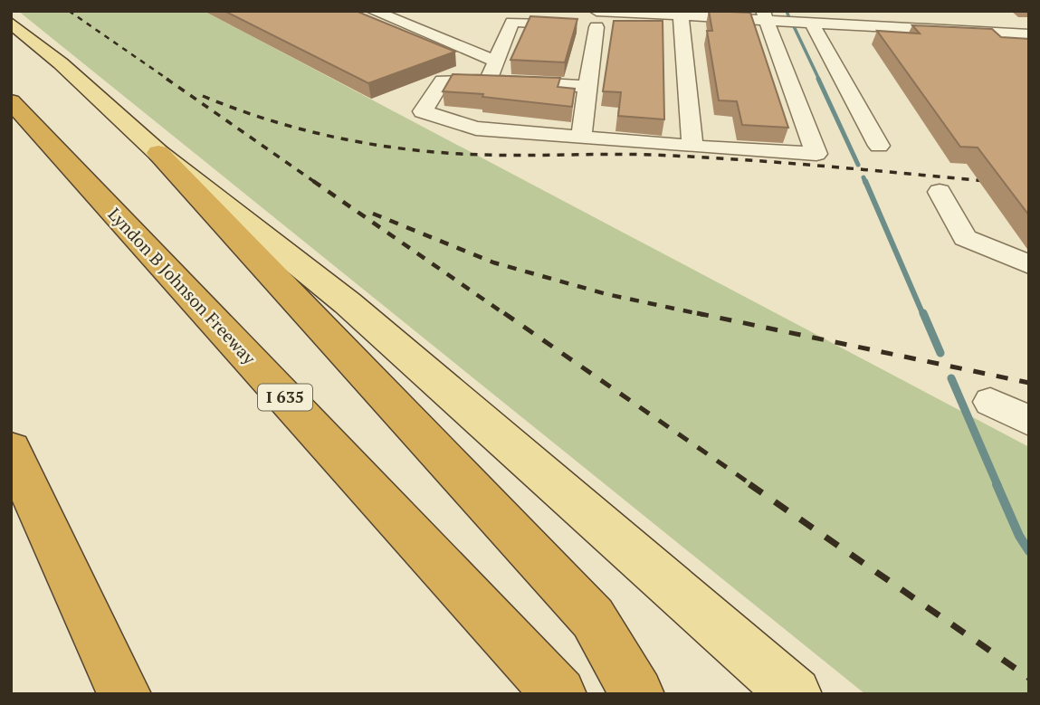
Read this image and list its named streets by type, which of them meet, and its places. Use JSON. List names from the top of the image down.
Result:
{
  "streets": {
    "highway": ["Lyndon B Johnson Freeway", "I 635"]
  }
}
